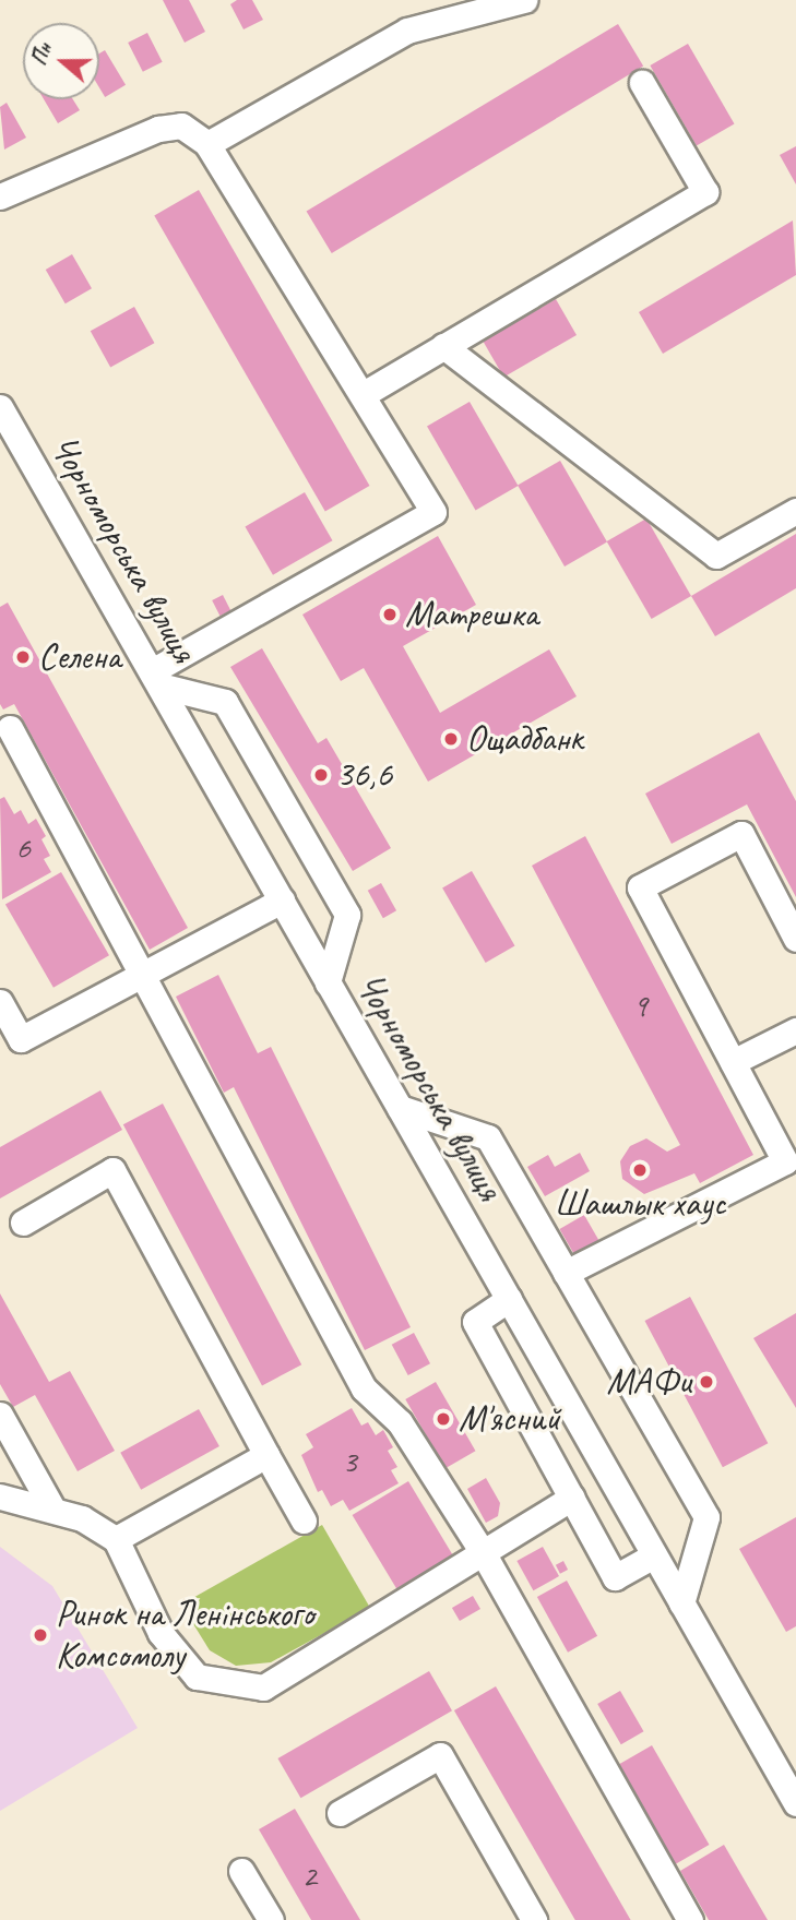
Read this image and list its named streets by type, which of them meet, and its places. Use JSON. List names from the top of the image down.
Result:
{
  "streets": {
    "street": ["Чорноморська вулиця"]
  },
  "places": [
    "Матрешка",
    "Селена",
    "Ощадбанк",
    "36,6",
    "Шашлык хаус",
    "МАФи",
    "М'ясний",
    "Ринок на Ленінського Комсомолу"
  ],
  "house_numbers": [
    "6",
    "9",
    "3",
    "2"
  ],
  "north": "left"
}
